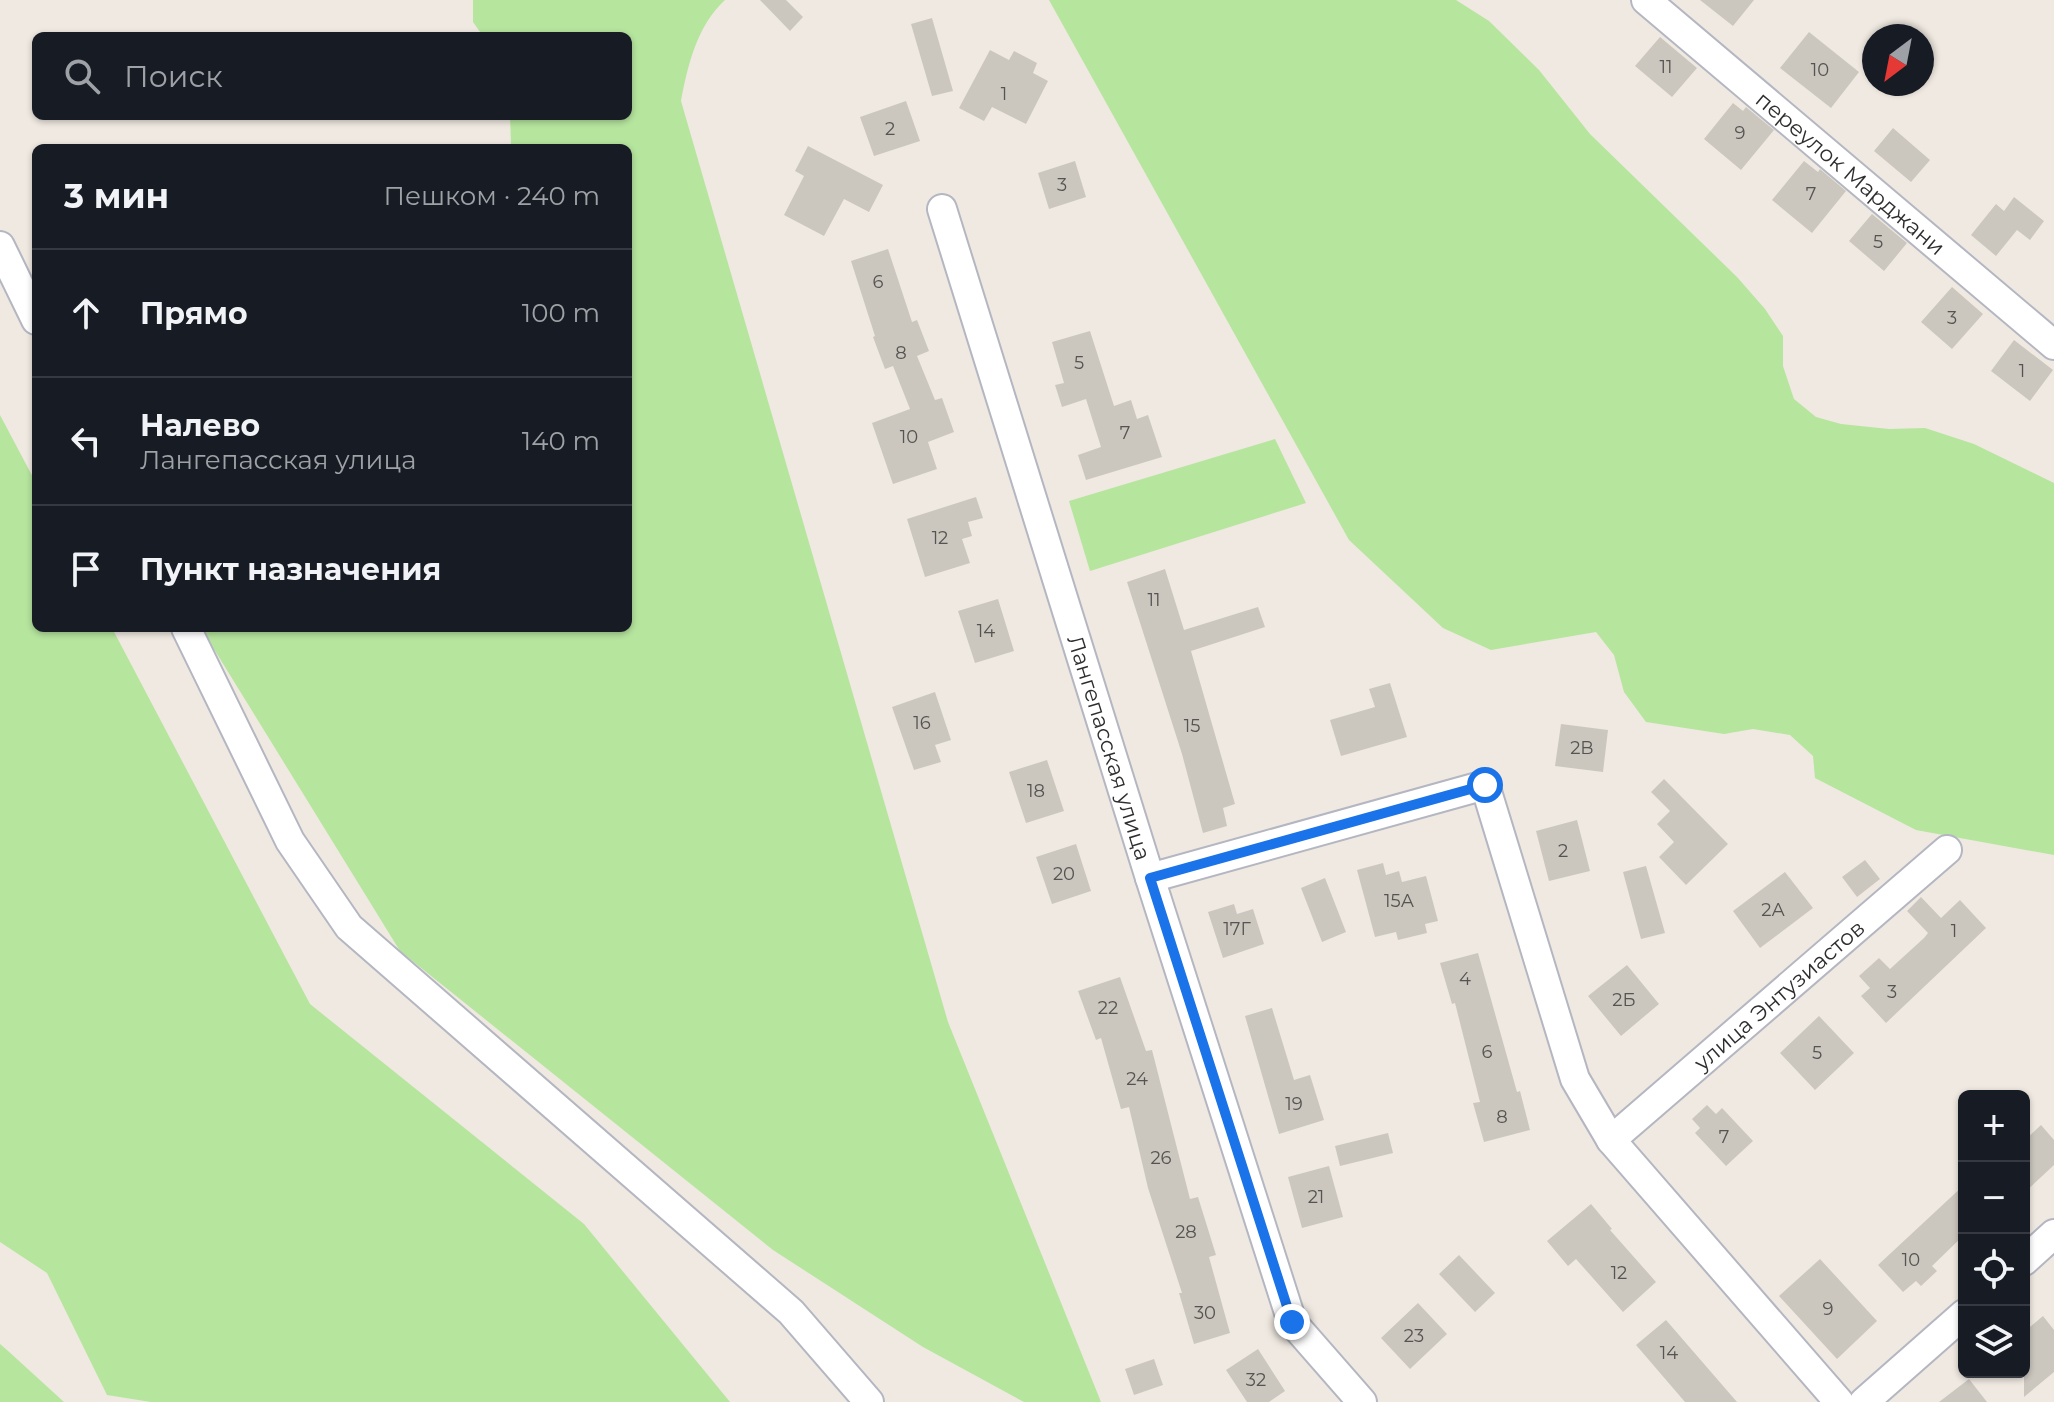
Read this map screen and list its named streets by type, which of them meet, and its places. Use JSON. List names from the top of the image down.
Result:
{
  "streets": {
    "street": ["переулок Марджани", "Лангепасская улица", "улица Энтузиастов"]
  },
  "house_numbers": [
    "11",
    "10",
    "1",
    "2",
    "9",
    "3",
    "7",
    "5",
    "6",
    "3",
    "8",
    "5",
    "1",
    "7",
    "10",
    "12",
    "11",
    "14",
    "16",
    "15",
    "2В",
    "18",
    "2",
    "20",
    "15А",
    "2А",
    "17Г",
    "1",
    "4",
    "3",
    "2Б",
    "22",
    "6",
    "5",
    "24",
    "19",
    "8",
    "7",
    "26",
    "21",
    "28",
    "10",
    "12",
    "9",
    "30",
    "23",
    "14",
    "32"
  ],
  "north": "bottom left",
  "page": {
    "search": "Поиск",
    "heading": ["3 мин", "Пешком · 240 m"],
    "list": [
      ["Прямо", "100 m"],
      ["Налево", "Лангепасская улица", "140 m"],
      "Пункт назначения"
    ],
    "map_buttons": ["+", "−"]
  }
}
